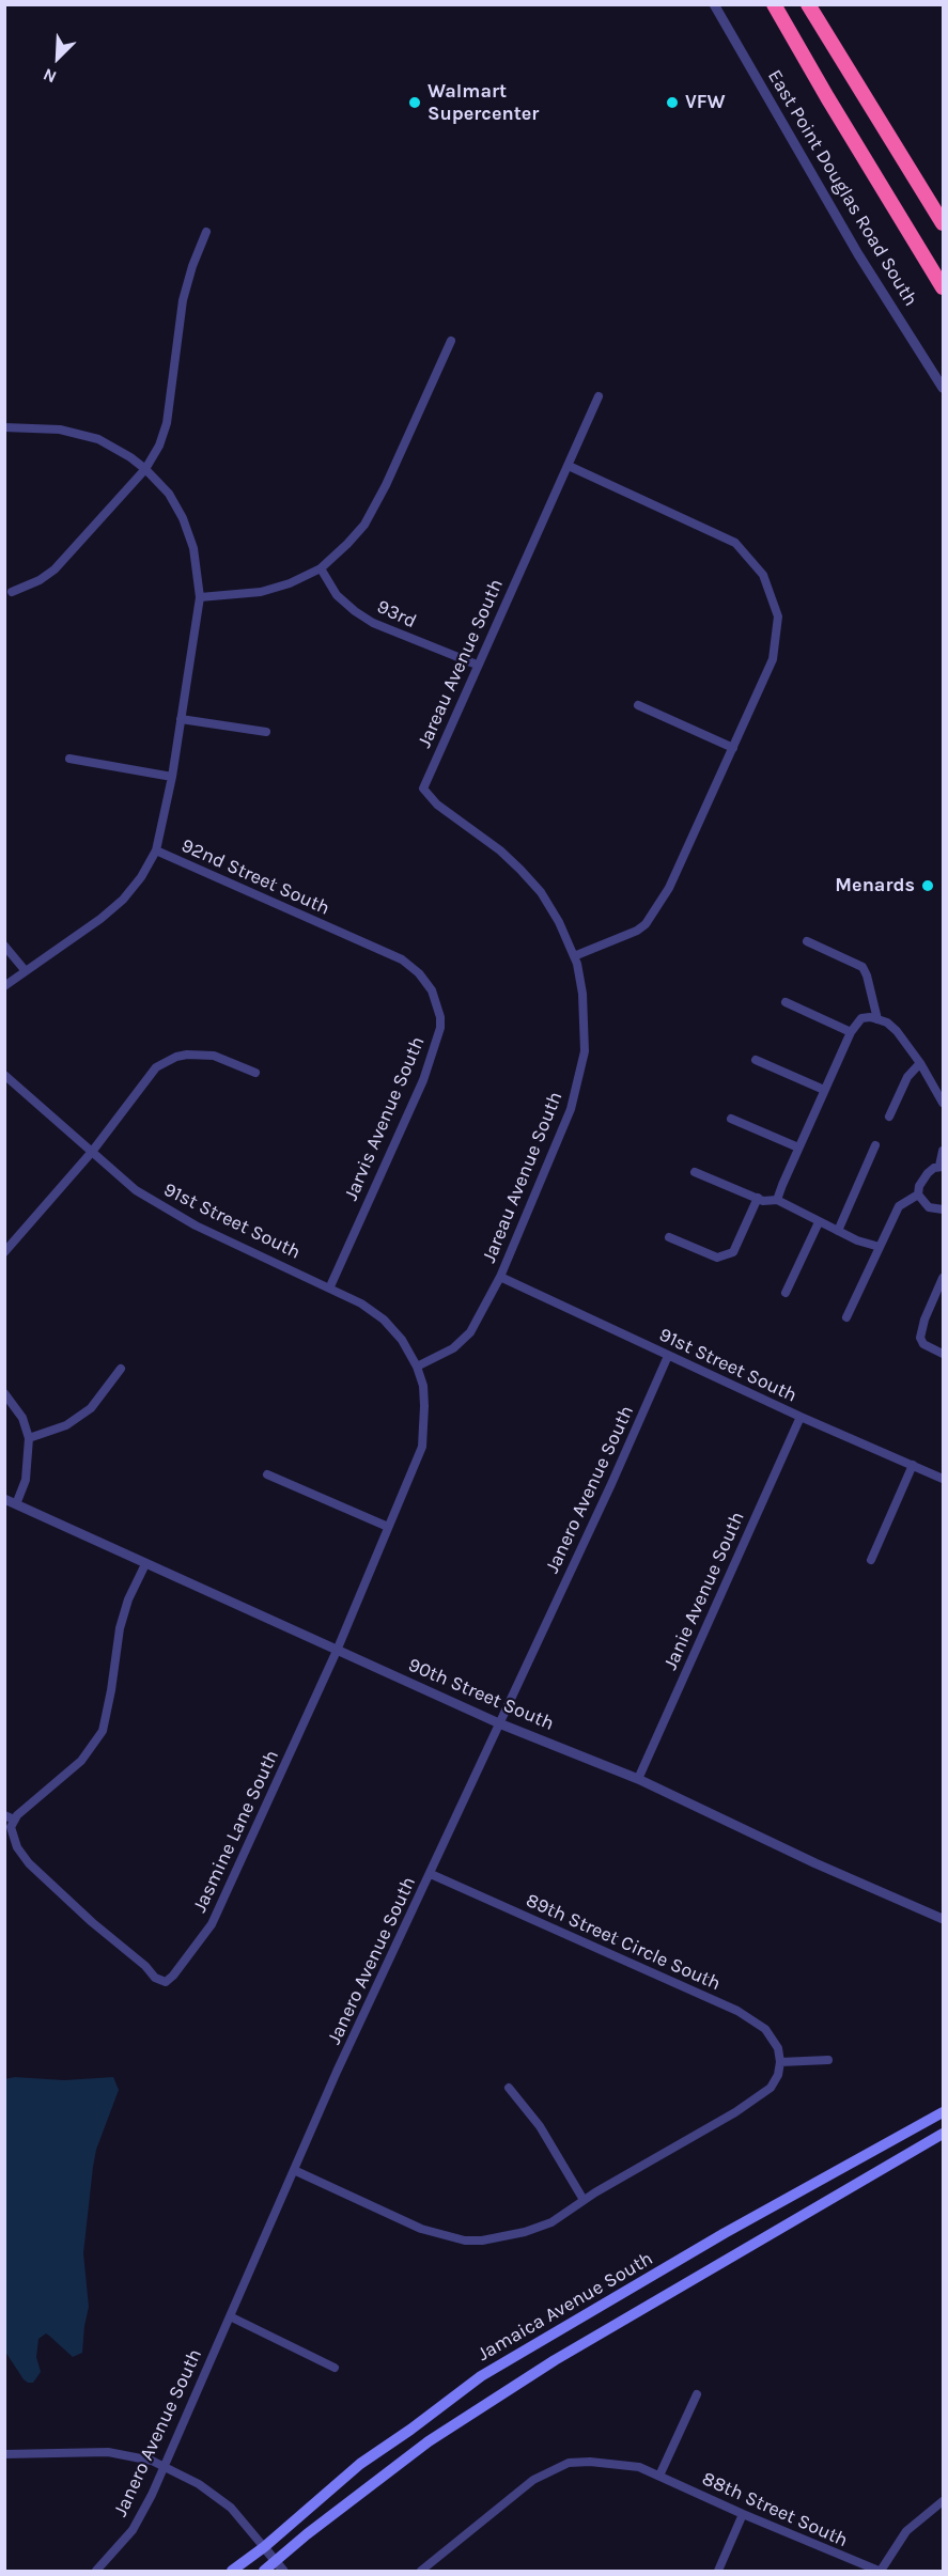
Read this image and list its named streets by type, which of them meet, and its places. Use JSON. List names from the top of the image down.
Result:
{
  "streets": {
    "main road": ["Jamaica Avenue South"],
    "street": [
      "East Point Douglas Road South",
      "93rd",
      "Jareau Avenue South",
      "92nd Street South",
      "Jarvis Avenue South",
      "91st Street South",
      "Janero Avenue South",
      "Janie Avenue South",
      "90th Street South",
      "Jasmine Lane South",
      "89th Street Circle South",
      "88th Street South"
    ]
  },
  "crossings": [
    ["93rd", "Jareau Avenue South"],
    ["Jareau Avenue South", "91st Street South"],
    ["92nd Street South", "Jarvis Avenue South"],
    ["Jarvis Avenue South", "91st Street South"],
    ["91st Street South", "Janero Avenue South"],
    ["91st Street South", "Janie Avenue South"],
    ["Janero Avenue South", "90th Street South"],
    ["Janero Avenue South", "89th Street Circle South"],
    ["Janie Avenue South", "90th Street South"],
    ["90th Street South", "Jasmine Lane South"]
  ],
  "places": ["Walmart Supercenter", "VFW", "Menards"],
  "north": "bottom left"
}
